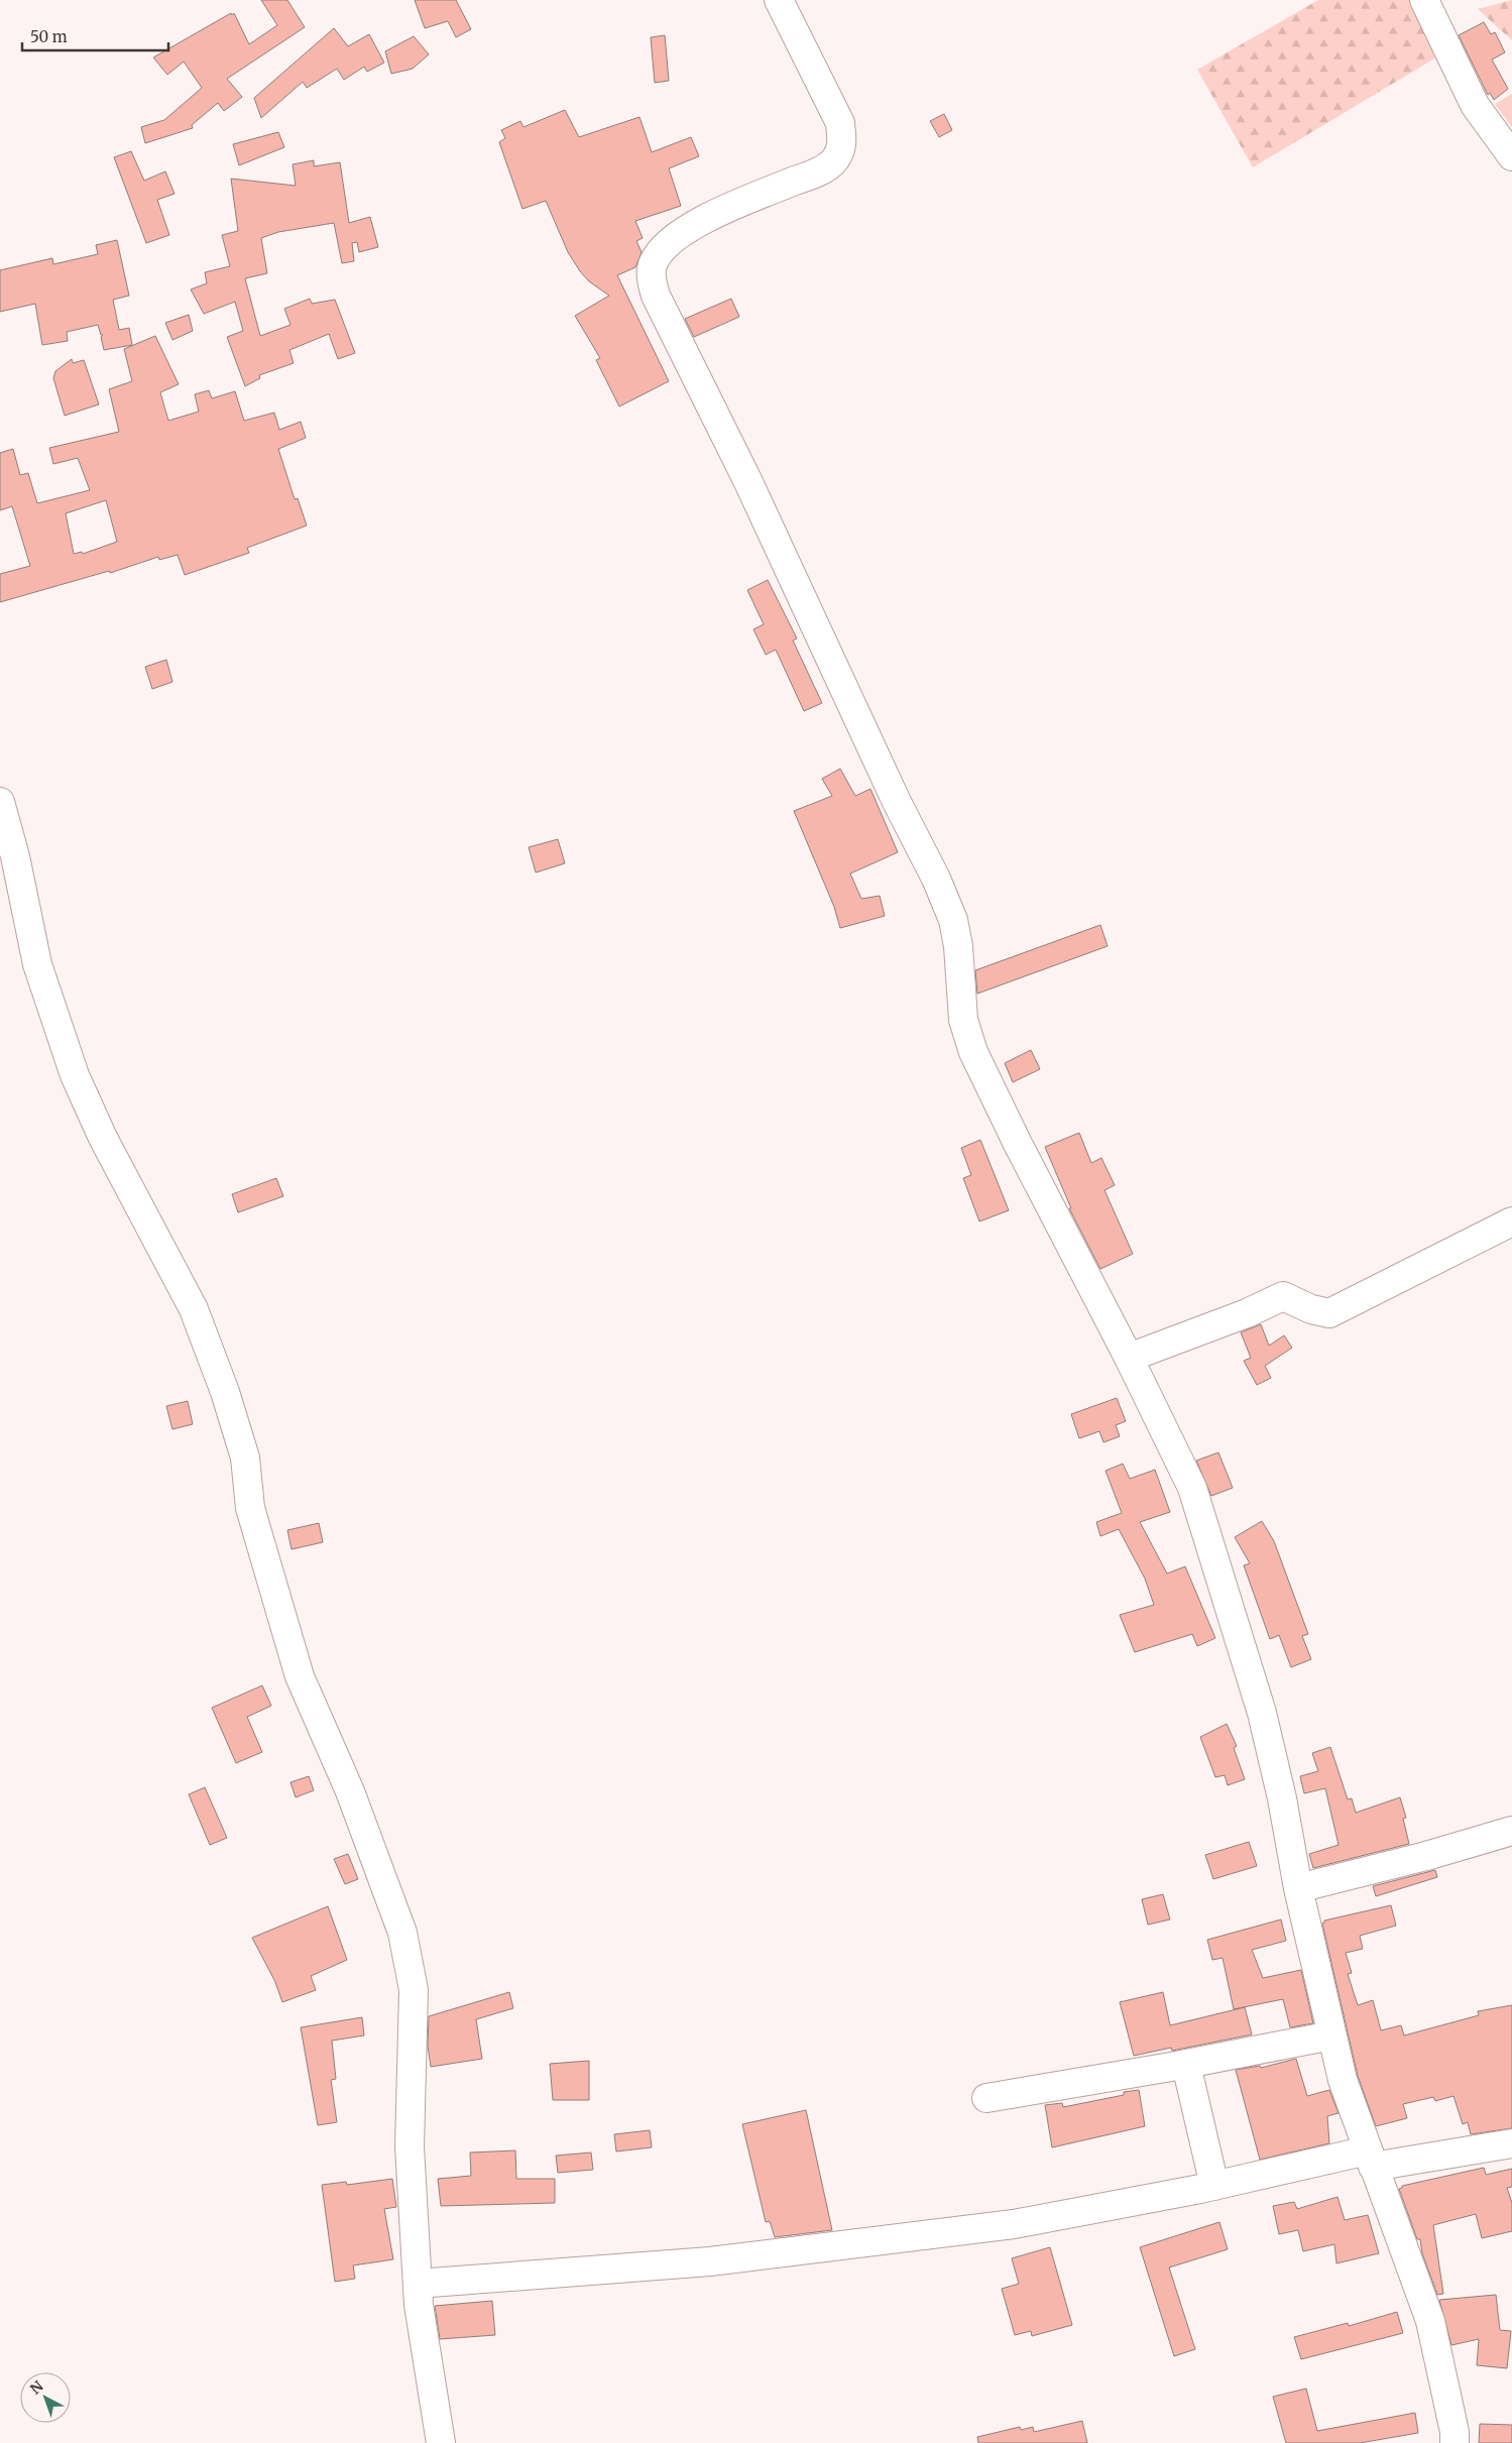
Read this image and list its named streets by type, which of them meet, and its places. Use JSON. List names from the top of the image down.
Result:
{
  "scale_bar": "50 m",
  "north": "top left"
}
